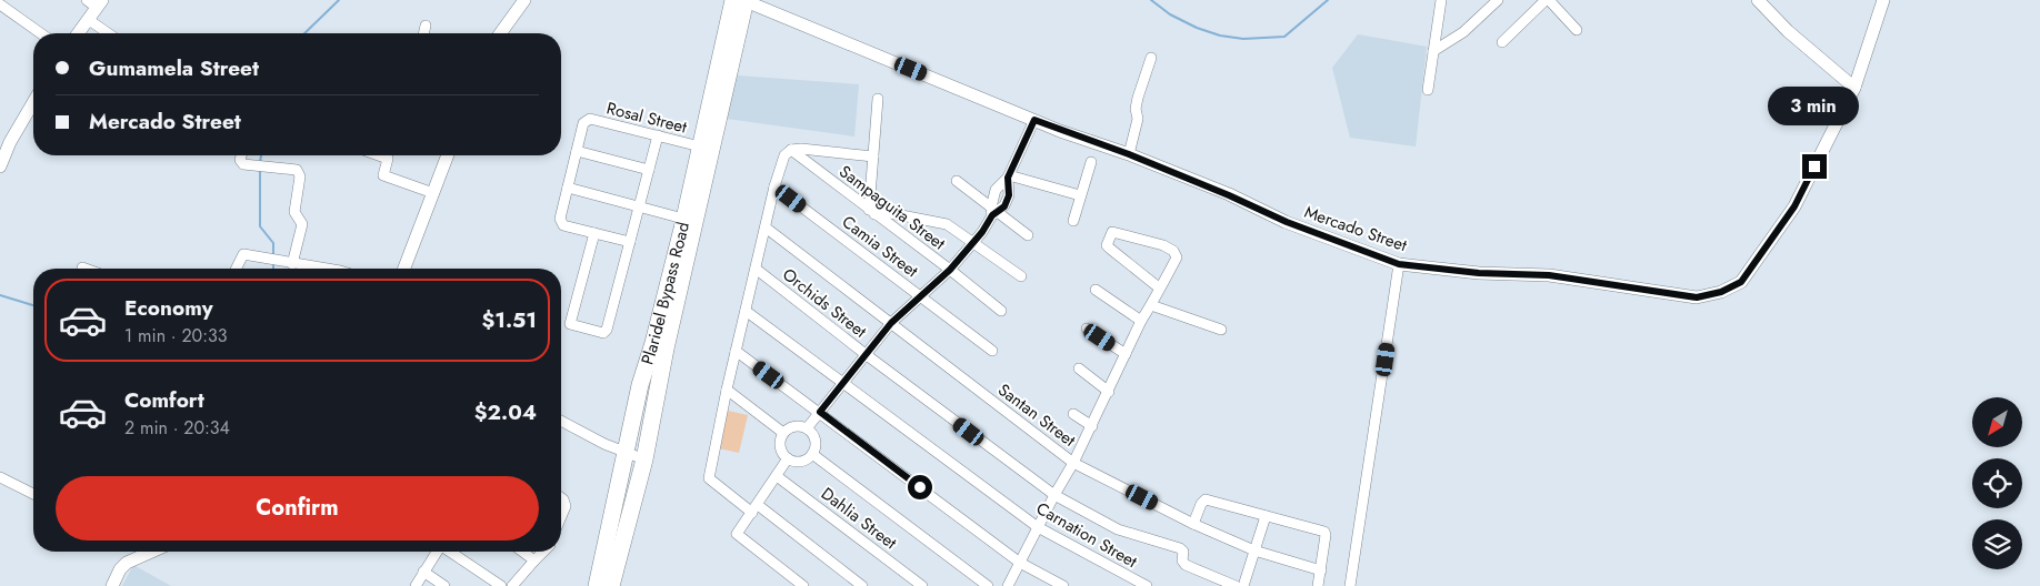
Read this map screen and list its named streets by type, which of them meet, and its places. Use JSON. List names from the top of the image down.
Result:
{
  "streets": {
    "highway": ["Plaridel Bypass Road"],
    "street": [
      "Rosal Street",
      "Sampaguita Street",
      "Mercado Street",
      "Camia Street",
      "Orchids Street",
      "Santan Street",
      "Dahlia Street",
      "Carnation Street"
    ]
  },
  "crossings": [
    ["Rosal Street", "Plaridel Bypass Road"],
    ["Mercado Street", "Plaridel Bypass Road"]
  ],
  "north": "bottom left",
  "page": {
    "banner": ["Gumamela Street", "Mercado Street"],
    "bubble": "3 min",
    "list": [
      {
        "name": "Economy",
        "note": "1 min · 20:33",
        "value": "$1.51"
      },
      {
        "name": "Comfort",
        "note": "2 min · 20:34",
        "value": "$2.04"
      }
    ],
    "buttons": "Confirm"
  }
}
